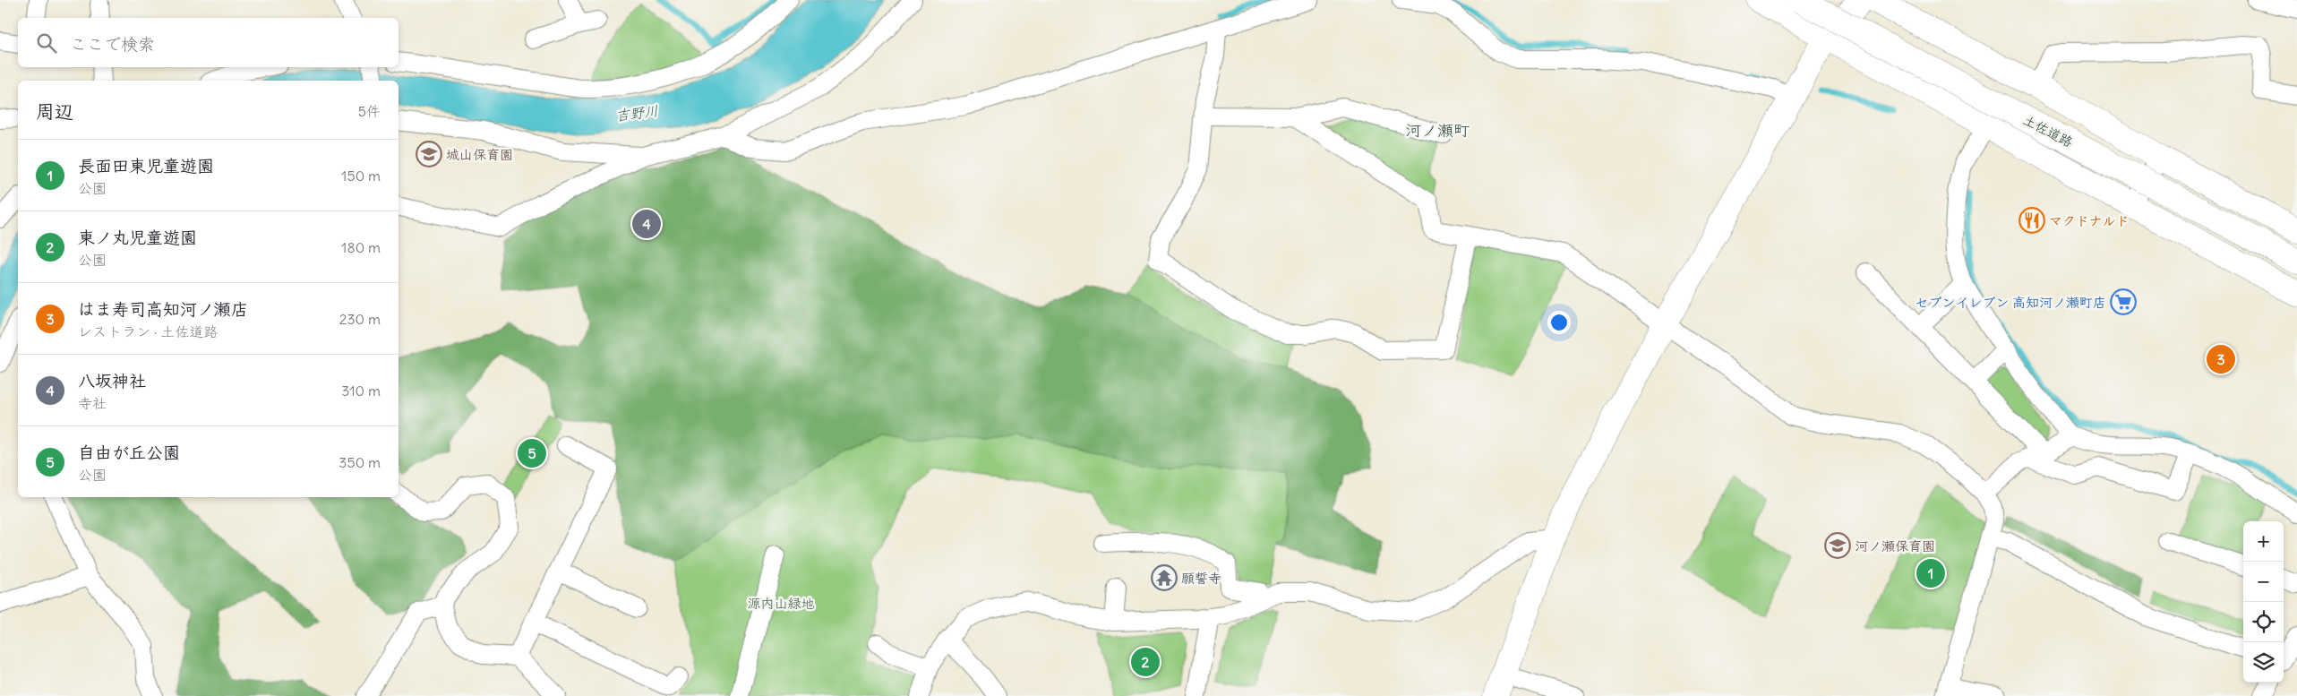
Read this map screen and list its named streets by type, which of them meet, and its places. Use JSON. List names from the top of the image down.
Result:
{
  "streets": {
    "main road": ["土佐道路"]
  },
  "districts": ["河ノ瀬町"],
  "water": ["吉野川"],
  "parks": ["源内山緑地"],
  "places": {
    "school or university": ["城山保育園", "河ノ瀬保育園"],
    "restaurant": ["マクドナルド"],
    "supermarket": ["セブンイレブン 高知河ノ瀬町店"],
    "temple": ["願誓寺"]
  },
  "page": {
    "search": "ここで検索",
    "heading": ["周辺", "5件"],
    "list": [
      {
        "mark": "1",
        "name": "長面田東児童遊園",
        "note": "公園",
        "value": "150 m"
      },
      {
        "mark": "2",
        "name": "東ノ丸児童遊園",
        "note": "公園",
        "value": "180 m"
      },
      {
        "mark": "3",
        "name": "はま寿司高知河ノ瀬店",
        "note": "レストラン · 土佐道路",
        "value": "230 m"
      },
      {
        "mark": "4",
        "name": "八坂神社",
        "note": "寺社",
        "value": "310 m"
      },
      {
        "mark": "5",
        "name": "自由が丘公園",
        "note": "公園",
        "value": "350 m"
      }
    ],
    "pins": [
      "4",
      "3",
      "5",
      "1",
      "2"
    ],
    "map_buttons": ["+", "−"]
  }
}
